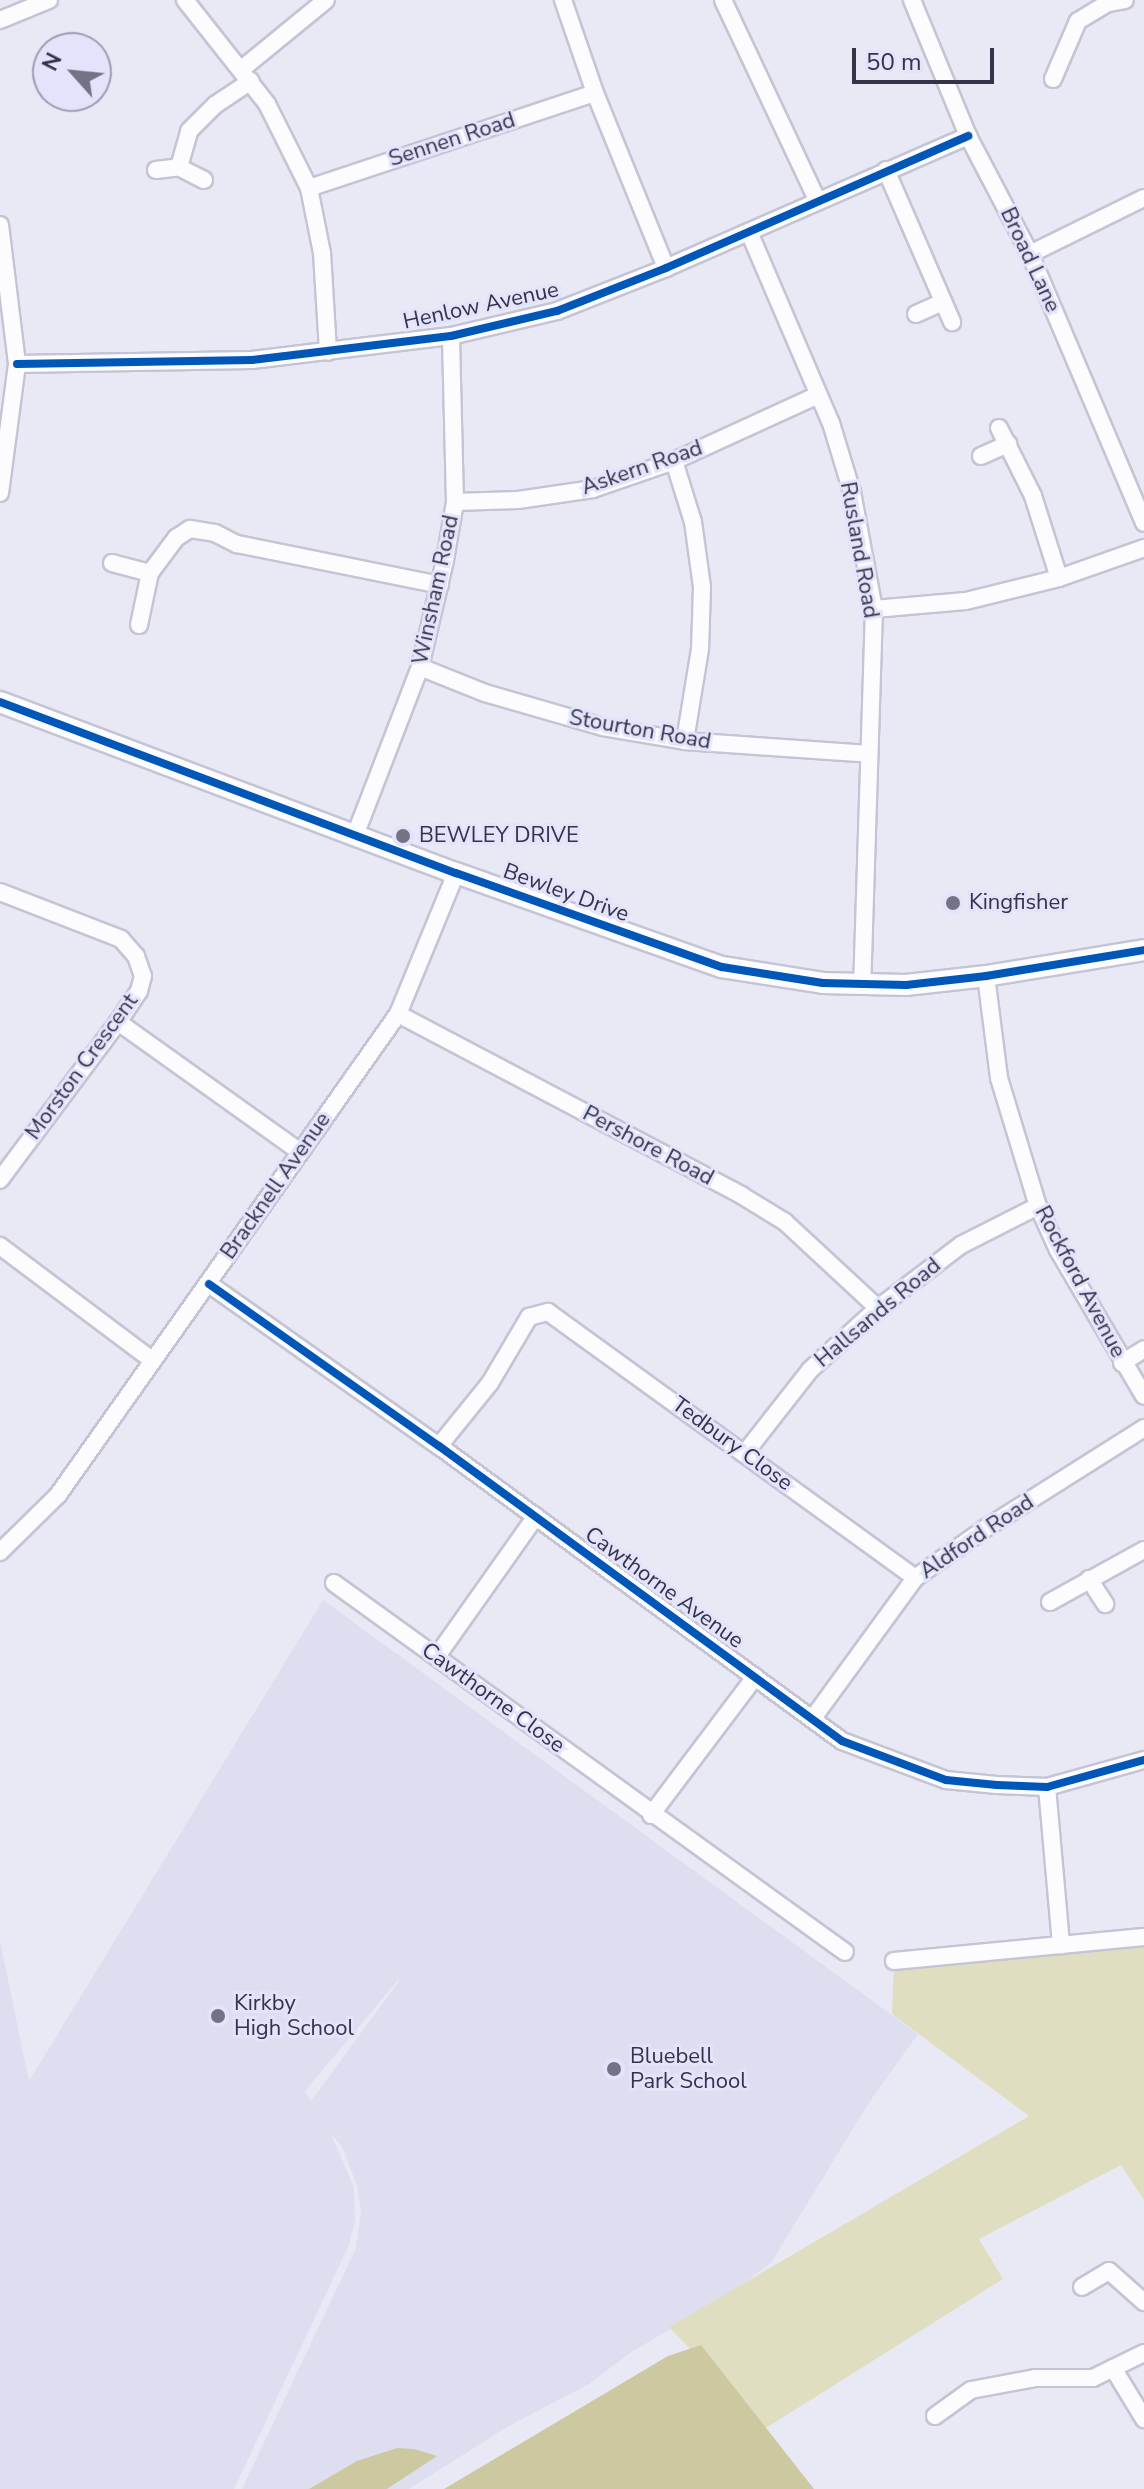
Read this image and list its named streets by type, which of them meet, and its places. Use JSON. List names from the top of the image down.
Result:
{
  "streets": {
    "street": [
      "Sennen Road",
      "Broad Lane",
      "Henlow Avenue",
      "Askern Road",
      "Rusland Road",
      "Winsham Road",
      "Stourton Road",
      "Bewley Drive",
      "Morston Crescent",
      "Pershore Road",
      "Bracknell Avenue",
      "Rockford Avenue",
      "Hallsands Road",
      "Tedbury Close",
      "Aldford Road",
      "Cawthorne Avenue",
      "Cawthorne Close"
    ]
  },
  "crossings": [
    ["Broad Lane", "Henlow Avenue"],
    ["Henlow Avenue", "Rusland Road"],
    ["Henlow Avenue", "Winsham Road"],
    ["Askern Road", "Rusland Road"],
    ["Askern Road", "Winsham Road"],
    ["Rusland Road", "Stourton Road"],
    ["Rusland Road", "Bewley Drive"],
    ["Winsham Road", "Stourton Road"],
    ["Winsham Road", "Bewley Drive"],
    ["Bewley Drive", "Bracknell Avenue"],
    ["Bewley Drive", "Rockford Avenue"],
    ["Pershore Road", "Bracknell Avenue"],
    ["Pershore Road", "Hallsands Road"],
    ["Bracknell Avenue", "Cawthorne Avenue"],
    ["Rockford Avenue", "Hallsands Road"],
    ["Hallsands Road", "Tedbury Close"],
    ["Tedbury Close", "Aldford Road"],
    ["Tedbury Close", "Cawthorne Avenue"],
    ["Aldford Road", "Cawthorne Avenue"]
  ],
  "places": [
    "BEWLEY DRIVE",
    "Kingfisher",
    "Kirkby High School",
    "Bluebell Park School"
  ],
  "scale_bar": "50 m",
  "north": "top left"
}
